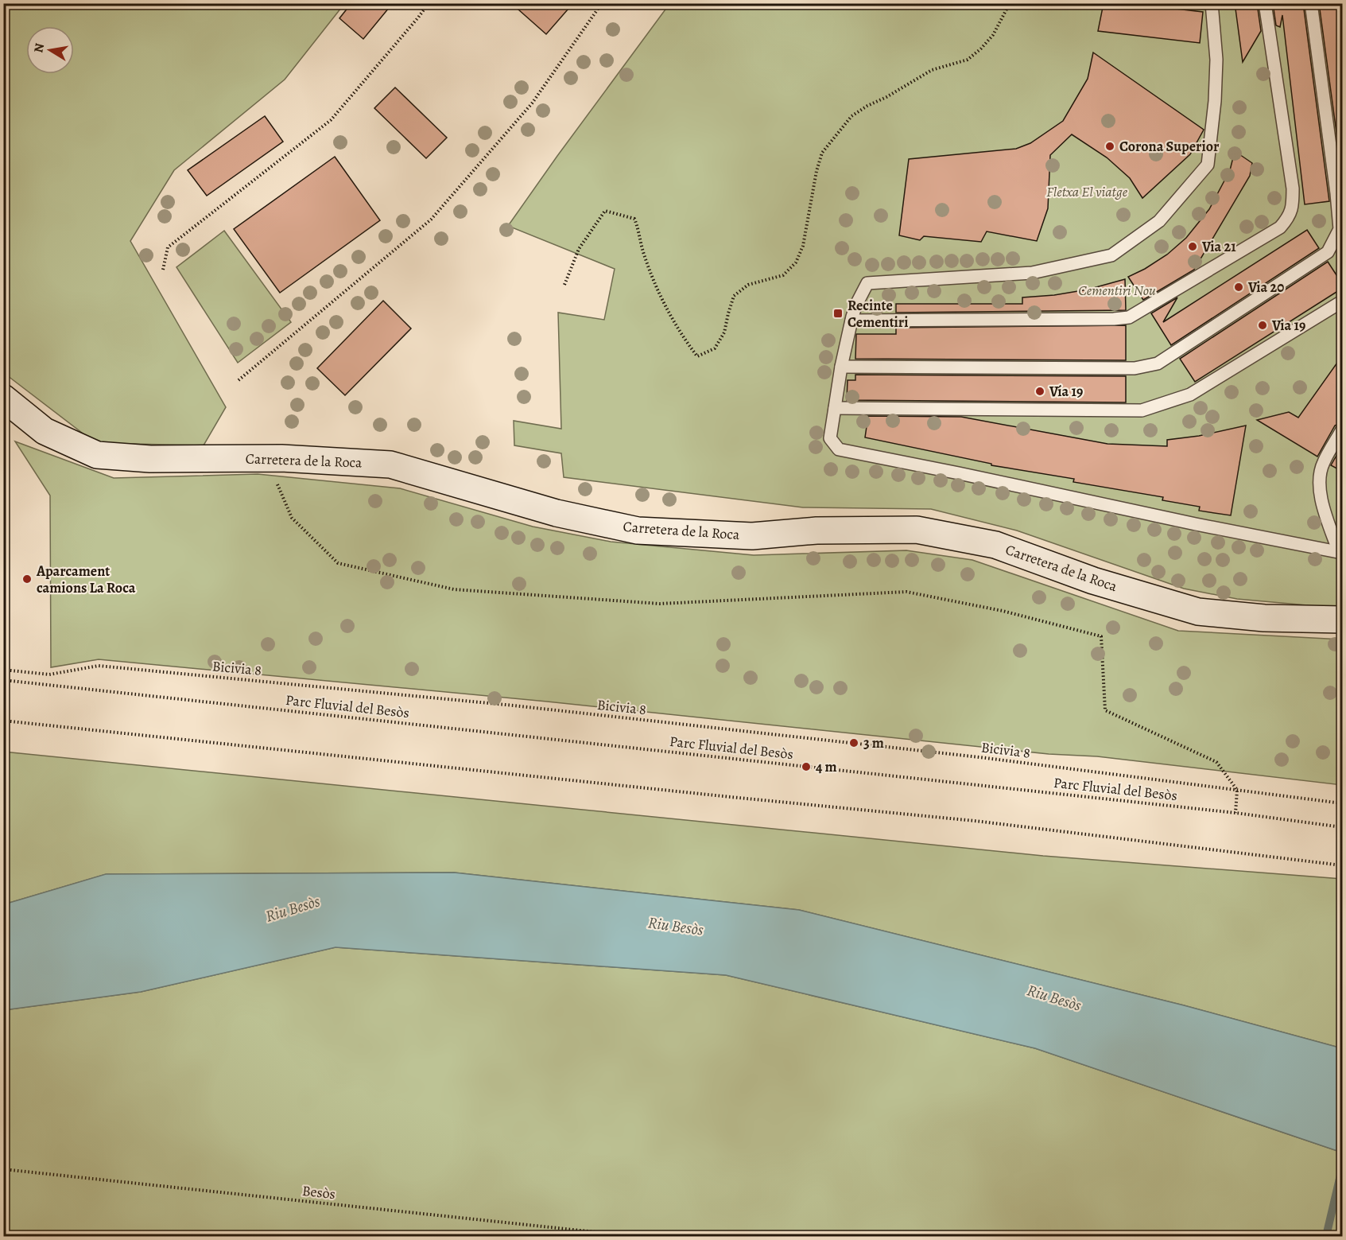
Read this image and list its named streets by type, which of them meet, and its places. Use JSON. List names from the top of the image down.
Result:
{
  "streets": {
    "street": ["Carretera de la Roca"],
    "path": ["Bicivia 8", "Parc Fluvial del Besòs", "Besòs"]
  },
  "water": ["Riu Besòs"],
  "parks": ["Fletxa El viatge", "Cementiri Nou"],
  "places": {
    "other": [
      "Corona Superior",
      "Via 21",
      "Via 20",
      "Via 19",
      "Vía 19",
      "Aparcament camions La Roca",
      "3 m",
      "4 m"
    ],
    "transit": ["Recinte Cementiri"]
  },
  "north": "left"
}
